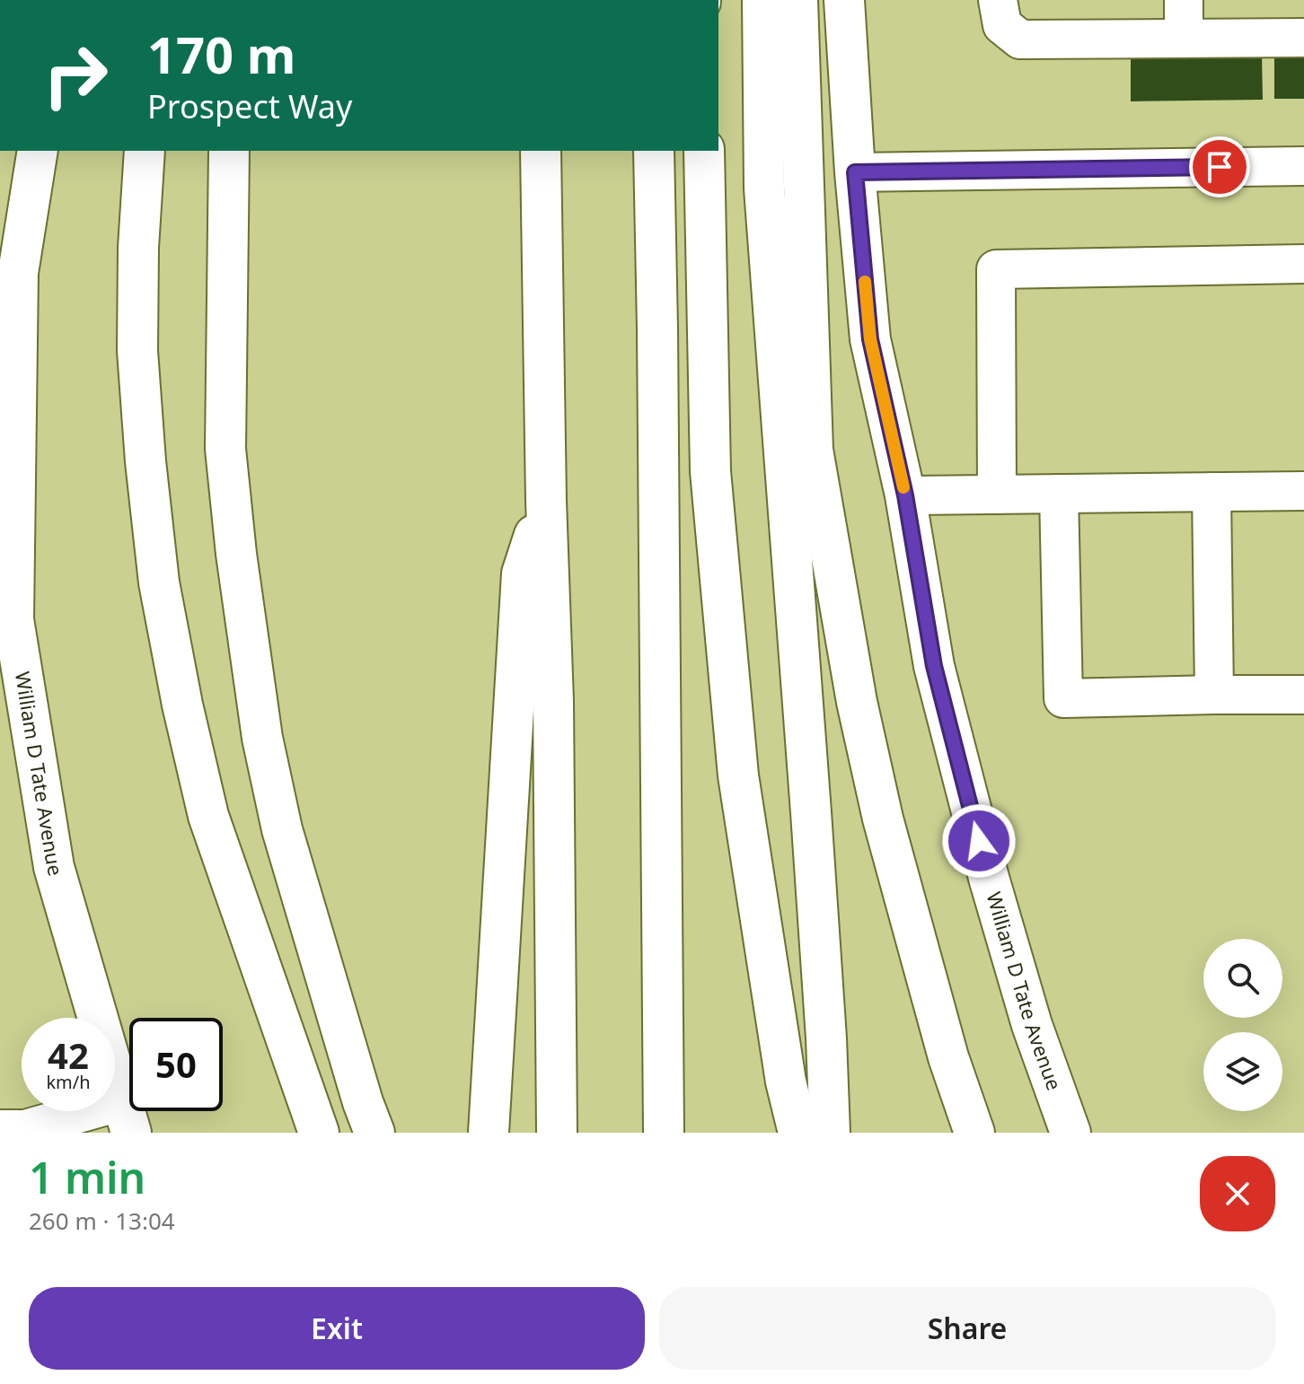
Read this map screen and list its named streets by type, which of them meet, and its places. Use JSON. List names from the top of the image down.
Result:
{
  "streets": {
    "main road": ["William D Tate Avenue"]
  },
  "page": {
    "turn": ["170 m", "Prospect Way"],
    "speed": "42 km/h",
    "limit": "50",
    "heading": ["1 min", "260 m · 13:04"],
    "buttons": ["Exit", "Share"]
  }
}
